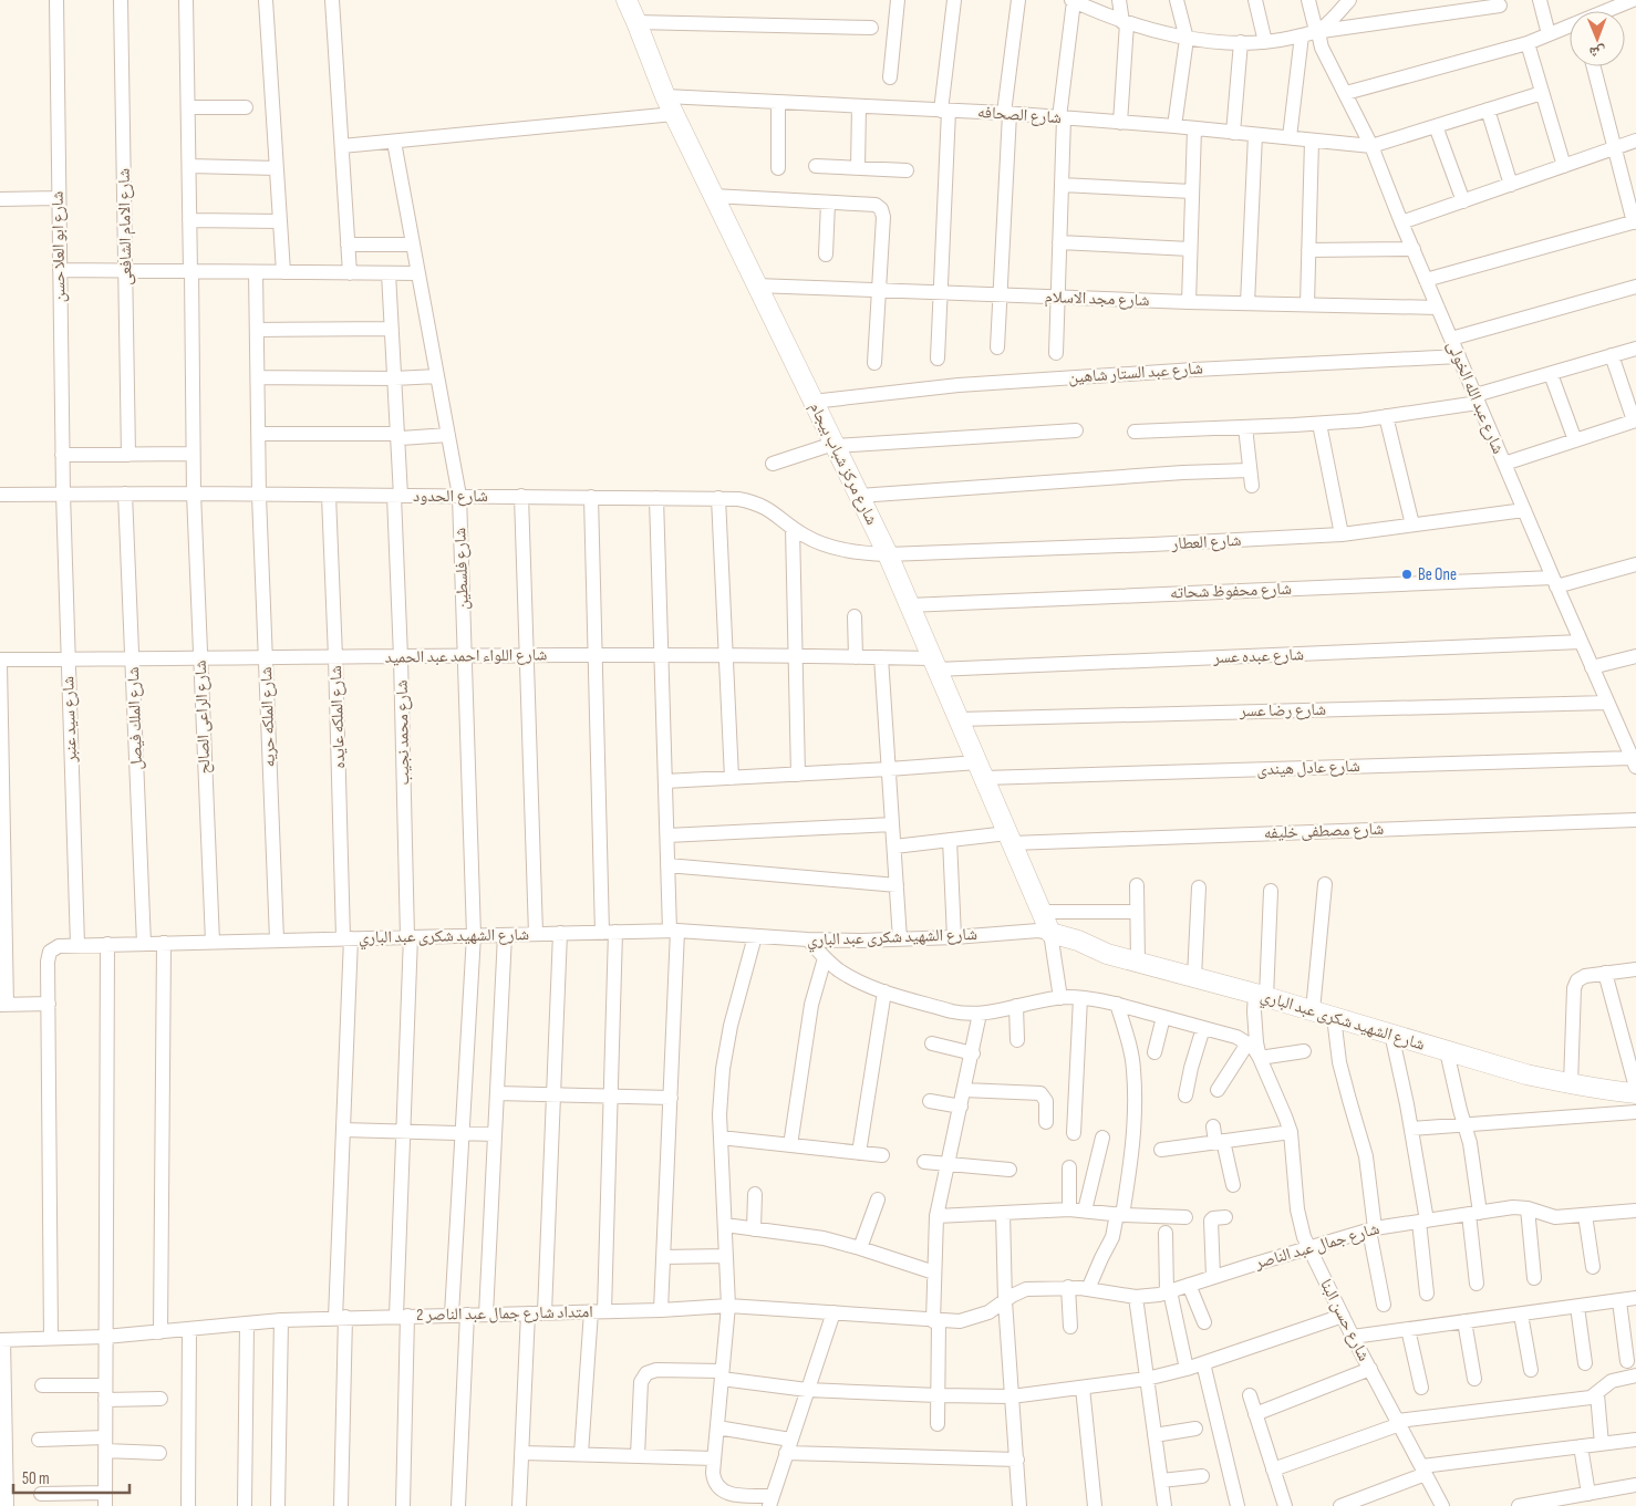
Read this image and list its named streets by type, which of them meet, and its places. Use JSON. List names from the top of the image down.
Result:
{
  "streets": {
    "main road": ["شارع مركز شباب بيجام", "شارع الشهيد شكرى عبد الباري"],
    "street": [
      "شارع الصحافه",
      "شارع الامام الشافعى",
      "شارع ابو العلا حسن",
      "شارع مجد الاسلام",
      "شارع عبد الستار شاهين",
      "شارع عبد الله الخولى",
      "شارع الحدود",
      "شارع العطار",
      "شارع فلسطين",
      "شارع محفوظ شحاته",
      "شارع اللواء احمد عبد الحميد",
      "شارع عبده عسر",
      "شارع رضا عسر",
      "شارع الراعى الصالح",
      "شارع الملكه حريه",
      "شارع الملكه عايده",
      "شارع الملك فيصل",
      "شارع سيد عنبر",
      "شارع محمد نجيب",
      "شارع عادل هيندى",
      "شارع مصطفى خليفه",
      "شارع جمال عبد الناصر",
      "امتداد شارع جمال عبد الناصر 2",
      "شارع حسن البنا"
    ]
  },
  "crossings": [
    ["شارع الصحافه", "شارع عبد الله الخولى"],
    ["شارع الصحافه", "شارع مركز شباب بيجام"],
    ["شارع الصحافه", "شارع فلسطين"],
    ["شارع ابو العلا حسن", "شارع الحدود"],
    ["شارع ابو العلا حسن", "شارع سيد عنبر"],
    ["شارع مجد الاسلام", "شارع عبد الله الخولى"],
    ["شارع مجد الاسلام", "شارع مركز شباب بيجام"],
    ["شارع عبد الستار شاهين", "شارع عبد الله الخولى"],
    ["شارع عبد الستار شاهين", "شارع مركز شباب بيجام"],
    ["شارع عبد الله الخولى", "شارع العطار"],
    ["شارع عبد الله الخولى", "شارع محفوظ شحاته"],
    ["شارع عبد الله الخولى", "شارع عبده عسر"],
    ["شارع عبد الله الخولى", "شارع رضا عسر"],
    ["شارع عبد الله الخولى", "شارع عادل هيندى"],
    ["شارع مركز شباب بيجام", "شارع الحدود"],
    ["شارع مركز شباب بيجام", "شارع العطار"],
    ["شارع مركز شباب بيجام", "شارع محفوظ شحاته"],
    ["شارع مركز شباب بيجام", "شارع اللواء احمد عبد الحميد"],
    ["شارع مركز شباب بيجام", "شارع عبده عسر"],
    ["شارع مركز شباب بيجام", "شارع رضا عسر"],
    ["شارع مركز شباب بيجام", "شارع عادل هيندى"],
    ["شارع مركز شباب بيجام", "شارع مصطفى خليفه"],
    ["شارع مركز شباب بيجام", "شارع الشهيد شكرى عبد الباري"],
    ["شارع الحدود", "شارع العطار"],
    ["شارع الحدود", "شارع فلسطين"],
    ["شارع الحدود", "شارع الراعى الصالح"],
    ["شارع الحدود", "شارع الملكه حريه"],
    ["شارع الحدود", "شارع الملكه عايده"],
    ["شارع الحدود", "شارع الملك فيصل"],
    ["شارع الحدود", "شارع سيد عنبر"],
    ["شارع الحدود", "شارع محمد نجيب"],
    ["شارع فلسطين", "شارع اللواء احمد عبد الحميد"],
    ["شارع فلسطين", "شارع الشهيد شكرى عبد الباري"],
    ["شارع فلسطين", "امتداد شارع جمال عبد الناصر 2"],
    ["شارع اللواء احمد عبد الحميد", "شارع عبده عسر"],
    ["شارع اللواء احمد عبد الحميد", "شارع الراعى الصالح"],
    ["شارع اللواء احمد عبد الحميد", "شارع الملكه حريه"],
    ["شارع اللواء احمد عبد الحميد", "شارع الملكه عايده"],
    ["شارع اللواء احمد عبد الحميد", "شارع الملك فيصل"],
    ["شارع اللواء احمد عبد الحميد", "شارع سيد عنبر"],
    ["شارع اللواء احمد عبد الحميد", "شارع محمد نجيب"],
    ["شارع الراعى الصالح", "شارع الشهيد شكرى عبد الباري"],
    ["شارع الملكه حريه", "شارع الشهيد شكرى عبد الباري"],
    ["شارع الملكه عايده", "شارع الشهيد شكرى عبد الباري"],
    ["شارع الملكه عايده", "امتداد شارع جمال عبد الناصر 2"],
    ["شارع الملك فيصل", "شارع الشهيد شكرى عبد الباري"],
    ["شارع سيد عنبر", "شارع الشهيد شكرى عبد الباري"],
    ["شارع محمد نجيب", "شارع الشهيد شكرى عبد الباري"],
    ["شارع محمد نجيب", "امتداد شارع جمال عبد الناصر 2"],
    ["شارع الشهيد شكرى عبد الباري", "شارع حسن البنا"],
    ["شارع جمال عبد الناصر", "امتداد شارع جمال عبد الناصر 2"],
    ["شارع جمال عبد الناصر", "شارع حسن البنا"]
  ],
  "places": ["Be One"],
  "scale_bar": "50 m",
  "north": "bottom"
}
